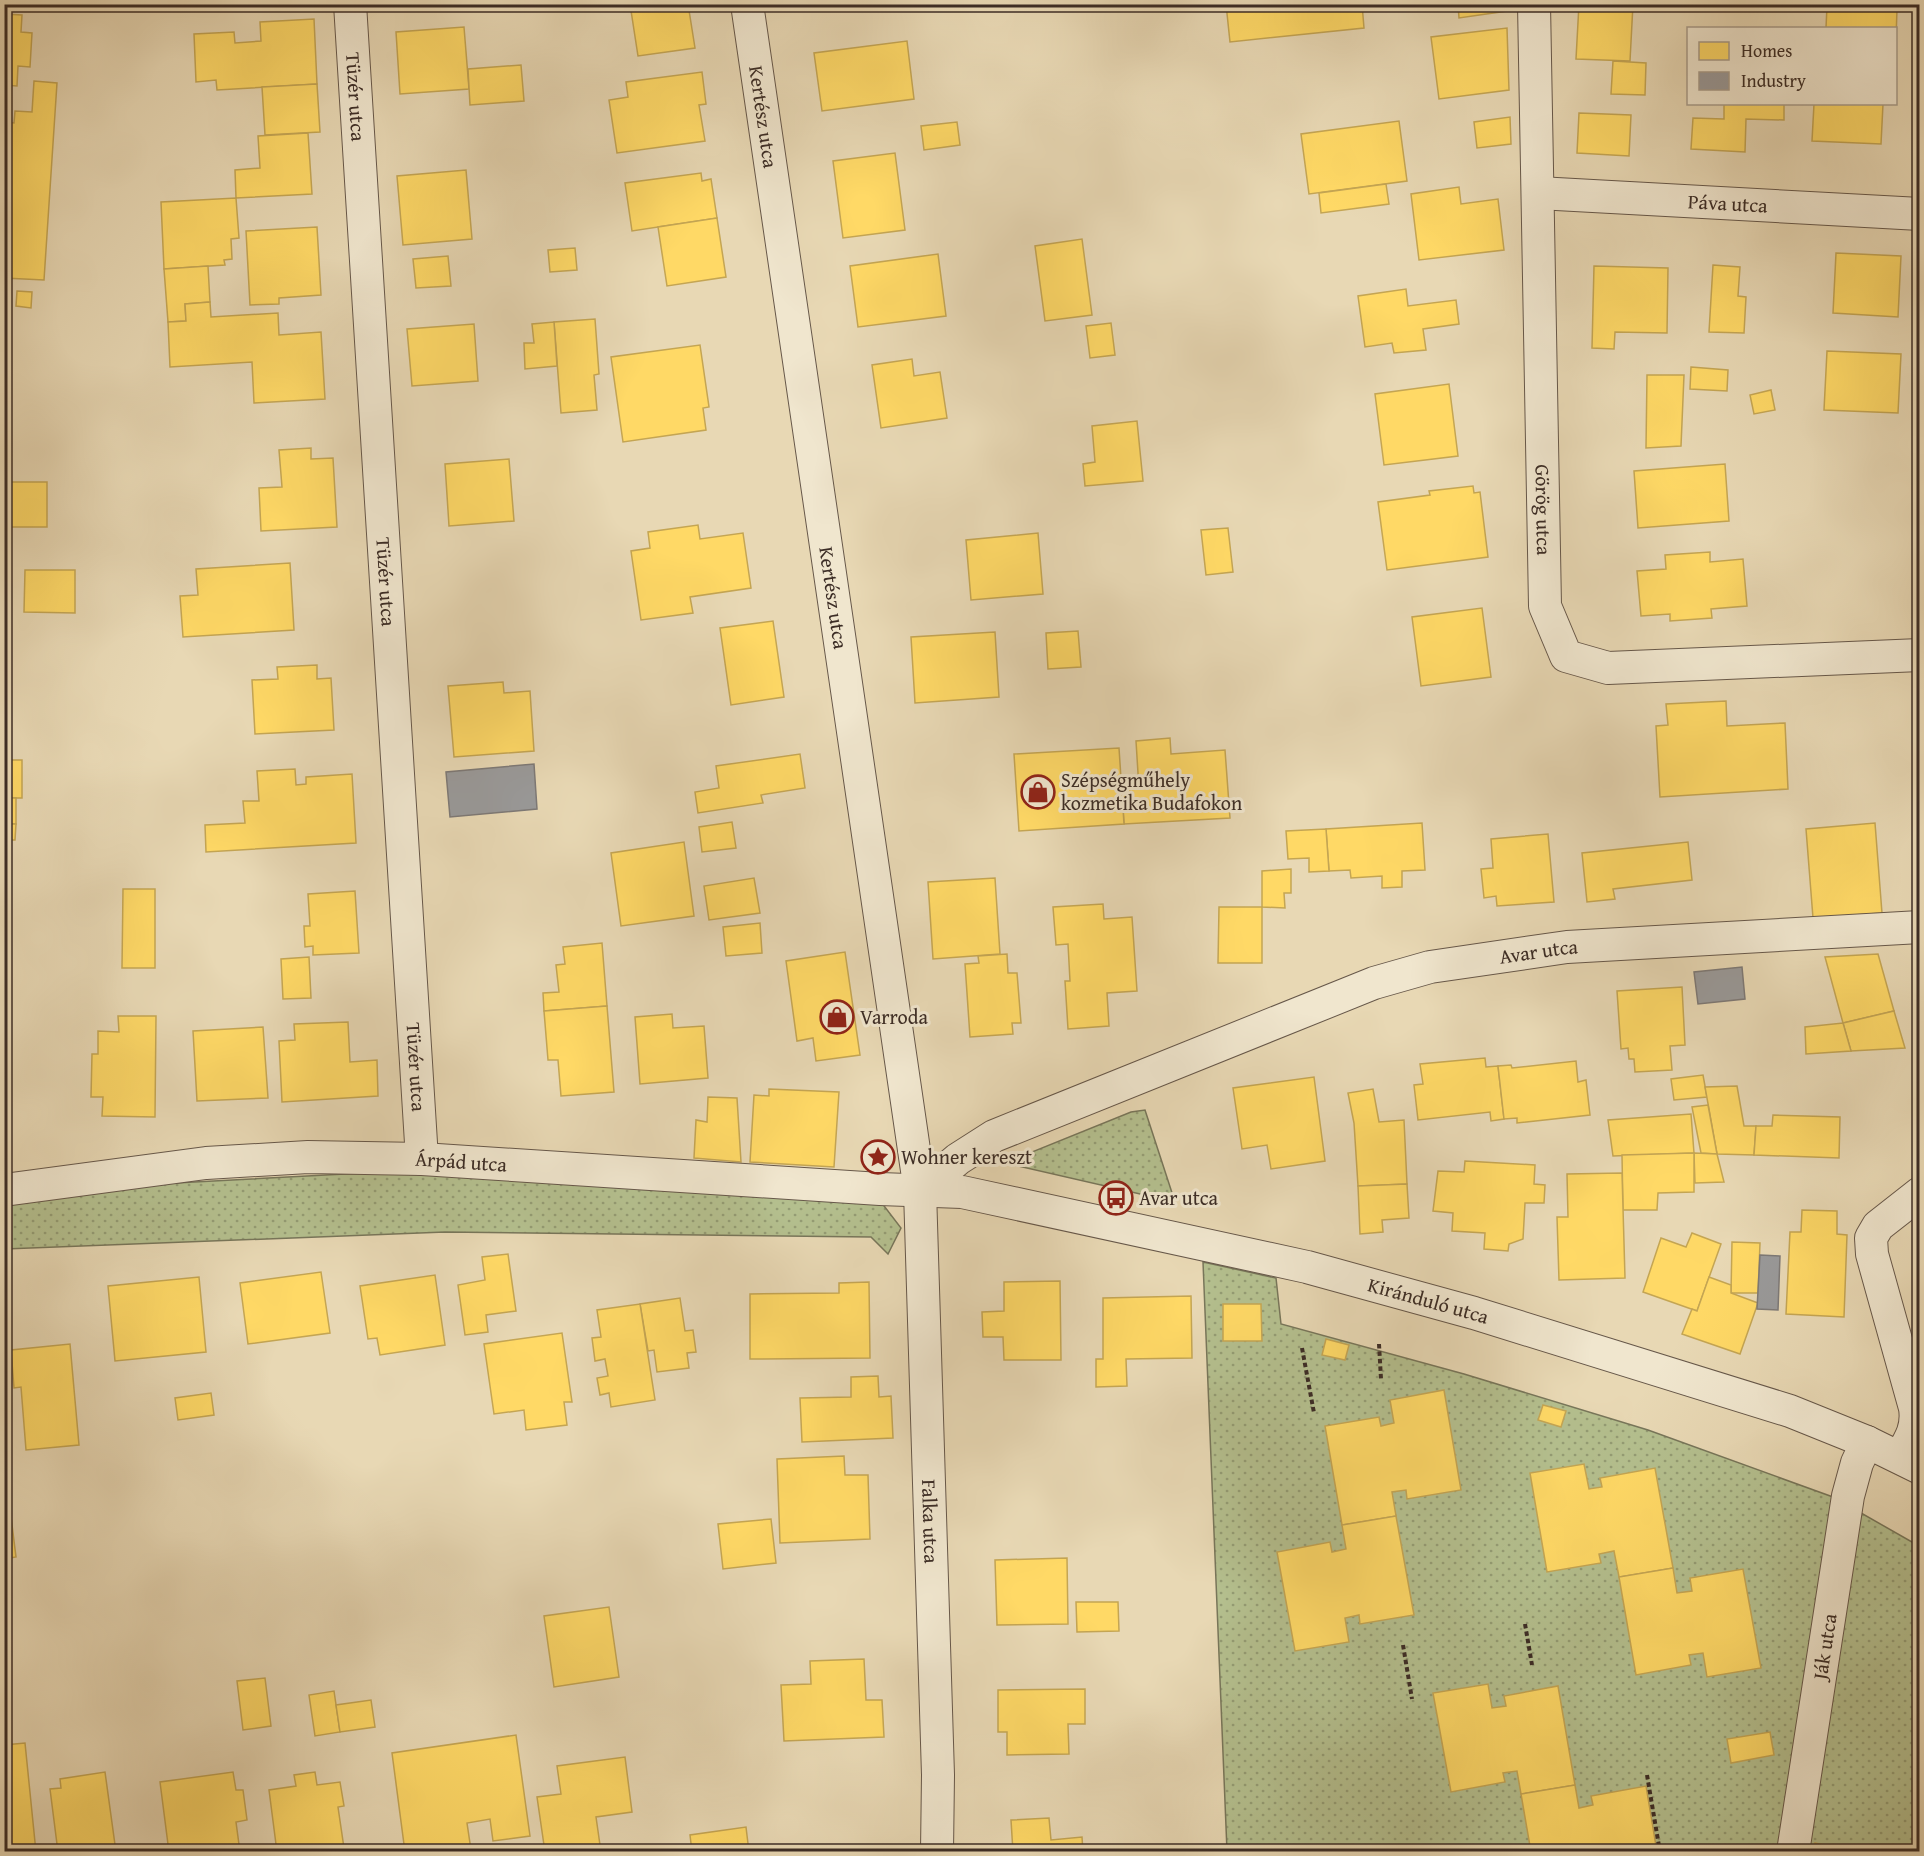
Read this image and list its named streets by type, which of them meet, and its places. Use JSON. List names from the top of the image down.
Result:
{
  "streets": {
    "street": [
      "Tüzér utca",
      "Kertész utca",
      "Páva utca",
      "Görög utca",
      "Avar utca",
      "Árpád utca",
      "Kiránduló utca",
      "Falka utca",
      "Ják utca"
    ]
  },
  "crossings": [
    ["Tüzér utca", "Árpád utca"],
    ["Kertész utca", "Avar utca"],
    ["Kertész utca", "Árpád utca"],
    ["Kertész utca", "Kiránduló utca"],
    ["Kertész utca", "Falka utca"],
    ["Páva utca", "Görög utca"],
    ["Avar utca", "Árpád utca"],
    ["Avar utca", "Kiránduló utca"],
    ["Avar utca", "Falka utca"],
    ["Árpád utca", "Kiránduló utca"],
    ["Árpád utca", "Falka utca"],
    ["Kiránduló utca", "Falka utca"],
    ["Kiránduló utca", "Ják utca"]
  ],
  "places": {
    "shop": ["Szépségműhely kozmetika Budafokon", "Varroda"],
    "place": ["Wohner kereszt"],
    "bus stop": ["Avar utca"]
  },
  "legend": ["Homes", "Industry"]
}
